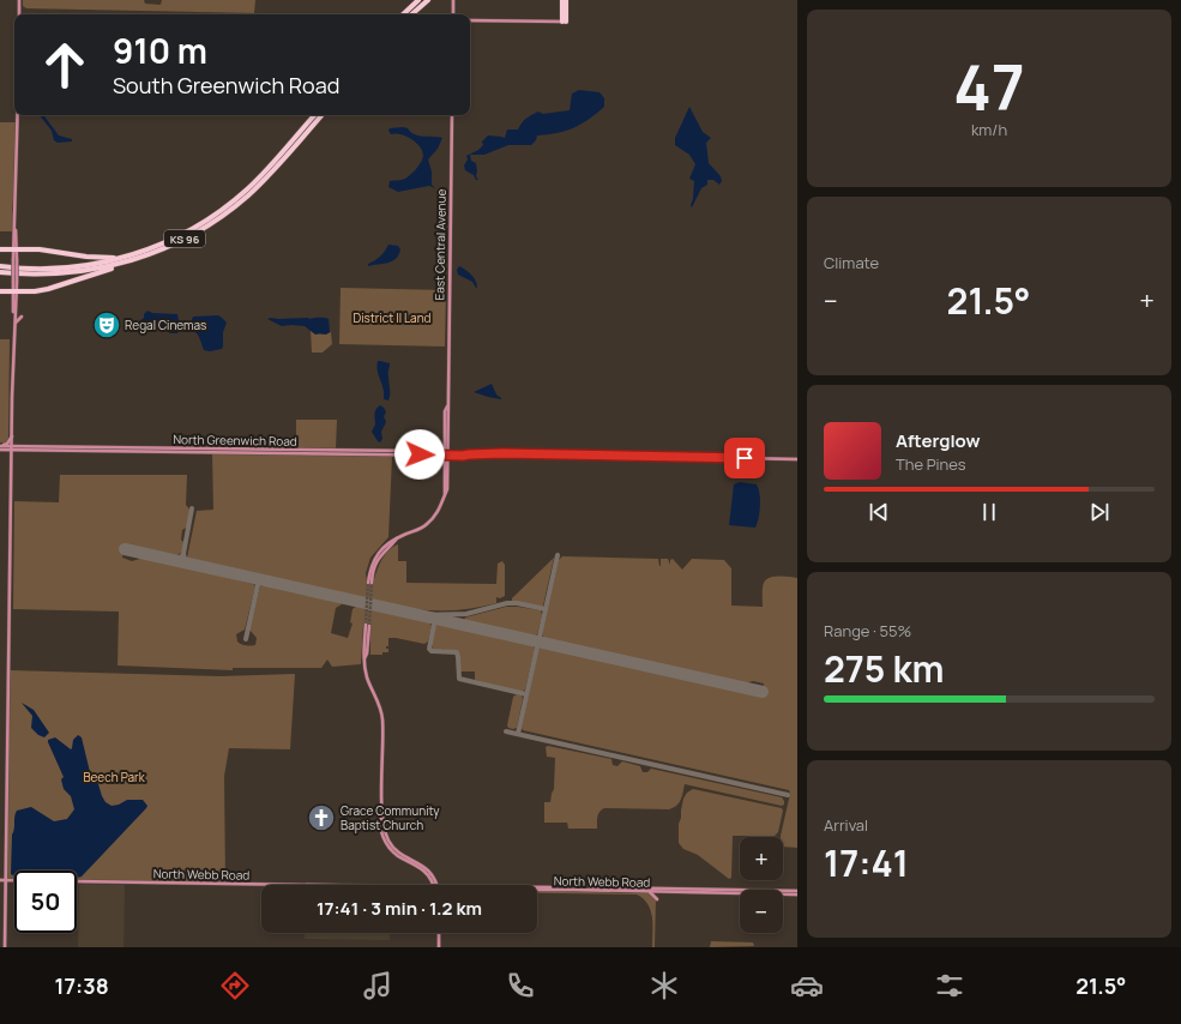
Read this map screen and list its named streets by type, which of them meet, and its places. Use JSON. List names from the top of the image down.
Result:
{
  "streets": {
    "highway": ["KS 96"],
    "main road": ["East Central Avenue", "North Greenwich Road", "North Webb Road"]
  },
  "crossings": [
    ["East Central Avenue", "North Greenwich Road"]
  ],
  "parks": ["District II Land", "Beech Park"],
  "places": {
    "theatre": ["Regal Cinemas"],
    "church": ["Grace Community Baptist Church"]
  },
  "page": {
    "tile": [
      ["47", "km/h"],
      "Climate",
      ["Range · 55%", "275 km"],
      ["Arrival", "17:41"]
    ],
    "turn": ["910 m", "South Greenwich Road"],
    "heat": ["−", "21.5°", "+"],
    "song": ["Afterglow", "The Pines"],
    "map_buttons": ["+", "−"],
    "limit": "50",
    "trip": "17:41 · 3 min · 1.2 km",
    "tabs": ["17:38", "21.5°"]
  }
}
